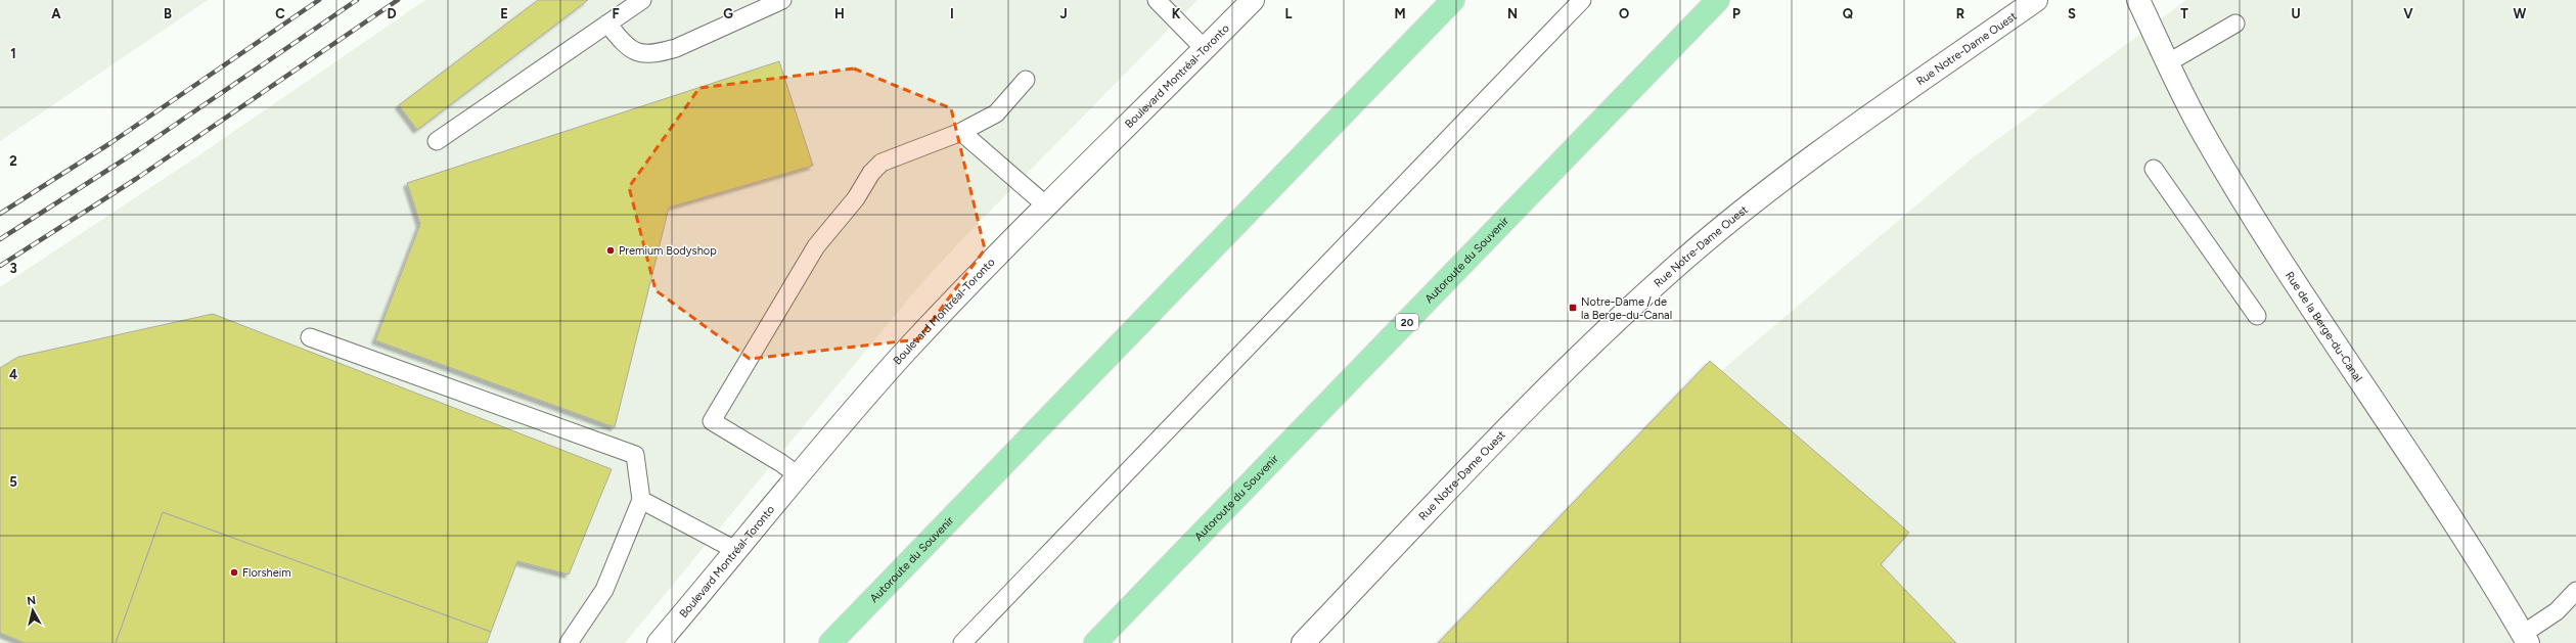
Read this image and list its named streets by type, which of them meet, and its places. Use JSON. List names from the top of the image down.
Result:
{
  "streets": {
    "highway": ["Autoroute du Souvenir", "20"],
    "street": ["Rue Notre-Dame Ouest", "Boulevard Montréal-Toronto", "Rue de la Berge-du-Canal"]
  },
  "places": {
    "other": ["Premium Bodyshop", "Florsheim"],
    "transit": ["Notre-Dame / de la Berge-du-Canal"]
  },
  "north": "top",
  "grid": {
    "columns": [
      "A",
      "B",
      "C",
      "D",
      "E",
      "F",
      "G",
      "H",
      "I",
      "J",
      "K",
      "L",
      "M",
      "N",
      "O",
      "P",
      "Q",
      "R",
      "S",
      "T",
      "U",
      "V",
      "W"
    ],
    "rows": [
      "1",
      "2",
      "3",
      "4",
      "5"
    ]
  }
}
